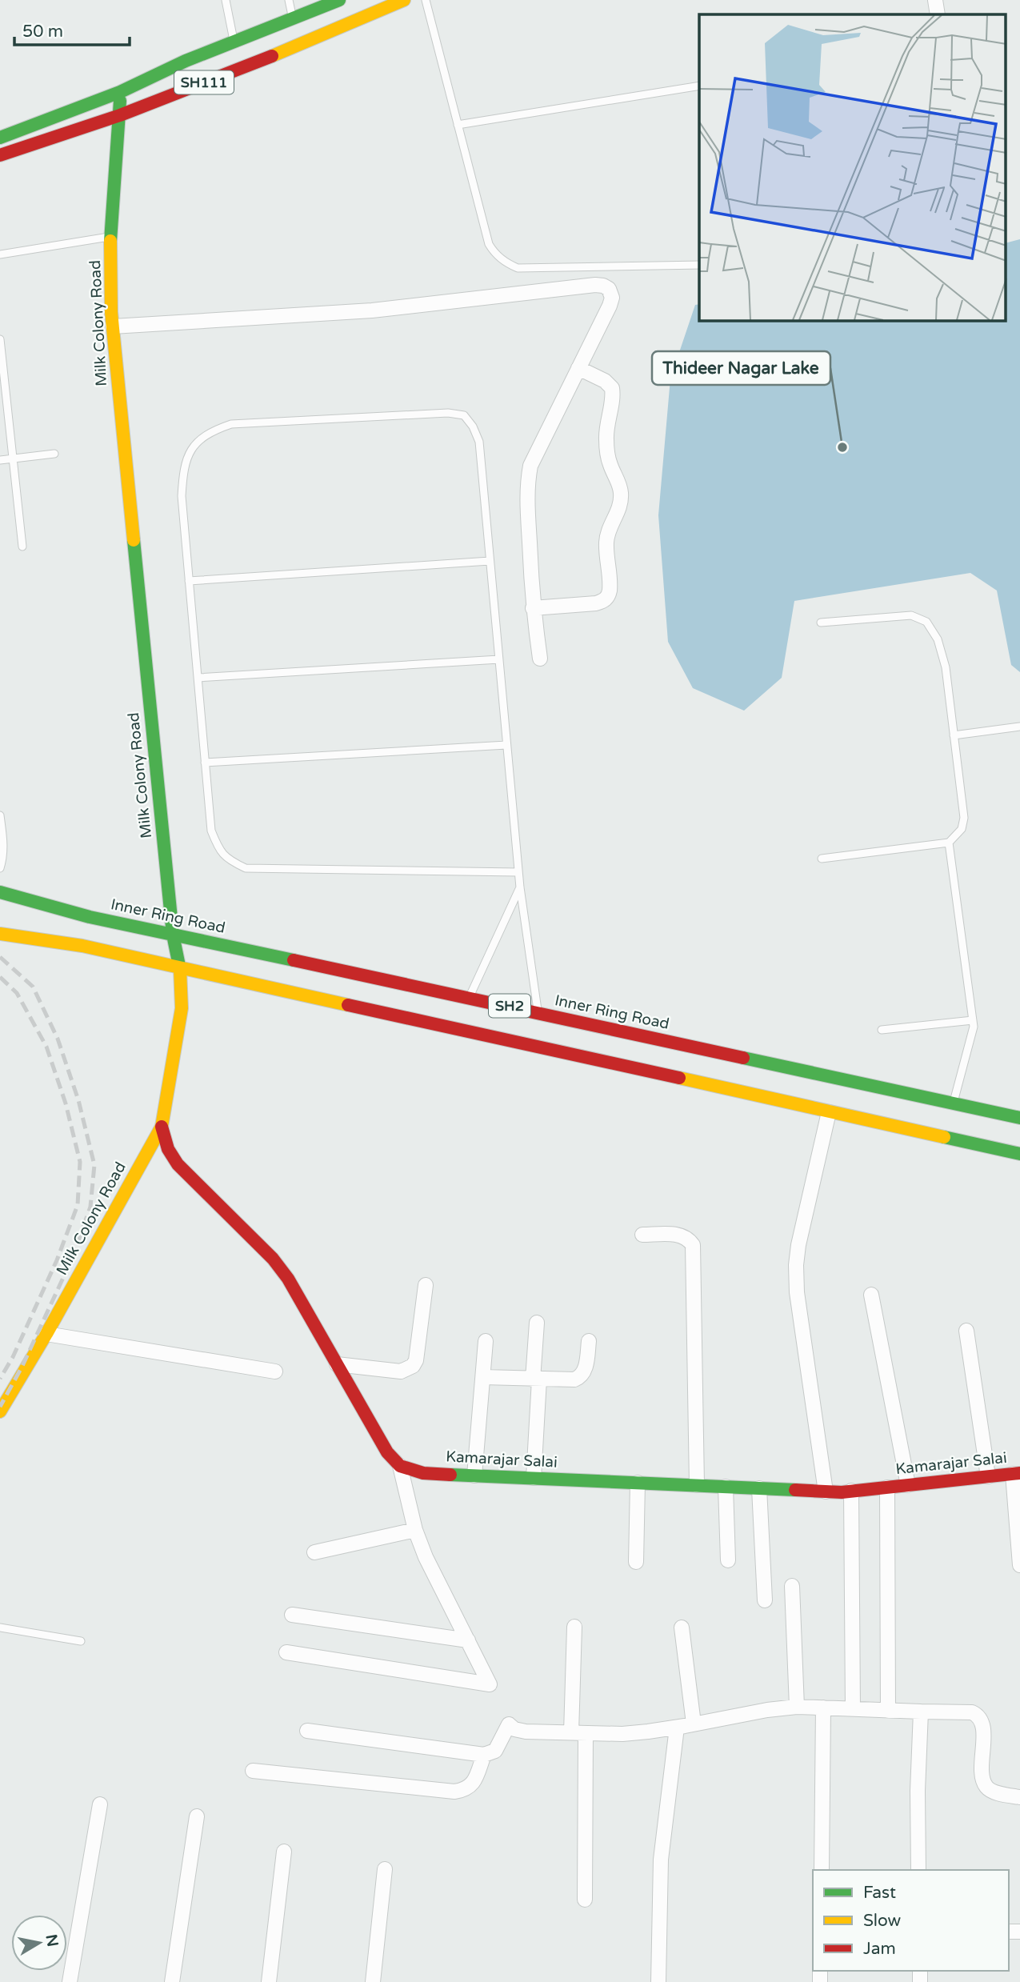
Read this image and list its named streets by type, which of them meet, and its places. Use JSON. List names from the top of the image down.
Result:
{
  "streets": {
    "main road": [
      "SH111",
      "Milk Colony Road",
      "Inner Ring Road",
      "SH2",
      "Kamarajar Salai"
    ]
  },
  "crossings": [
    ["SH111", "Milk Colony Road"],
    ["Milk Colony Road", "Inner Ring Road"],
    ["Milk Colony Road", "SH2"]
  ],
  "places": ["Thideer Nagar Lake"],
  "legend": ["Fast", "Slow", "Jam"],
  "scale_bar": "50 m",
  "north": "right"
}
